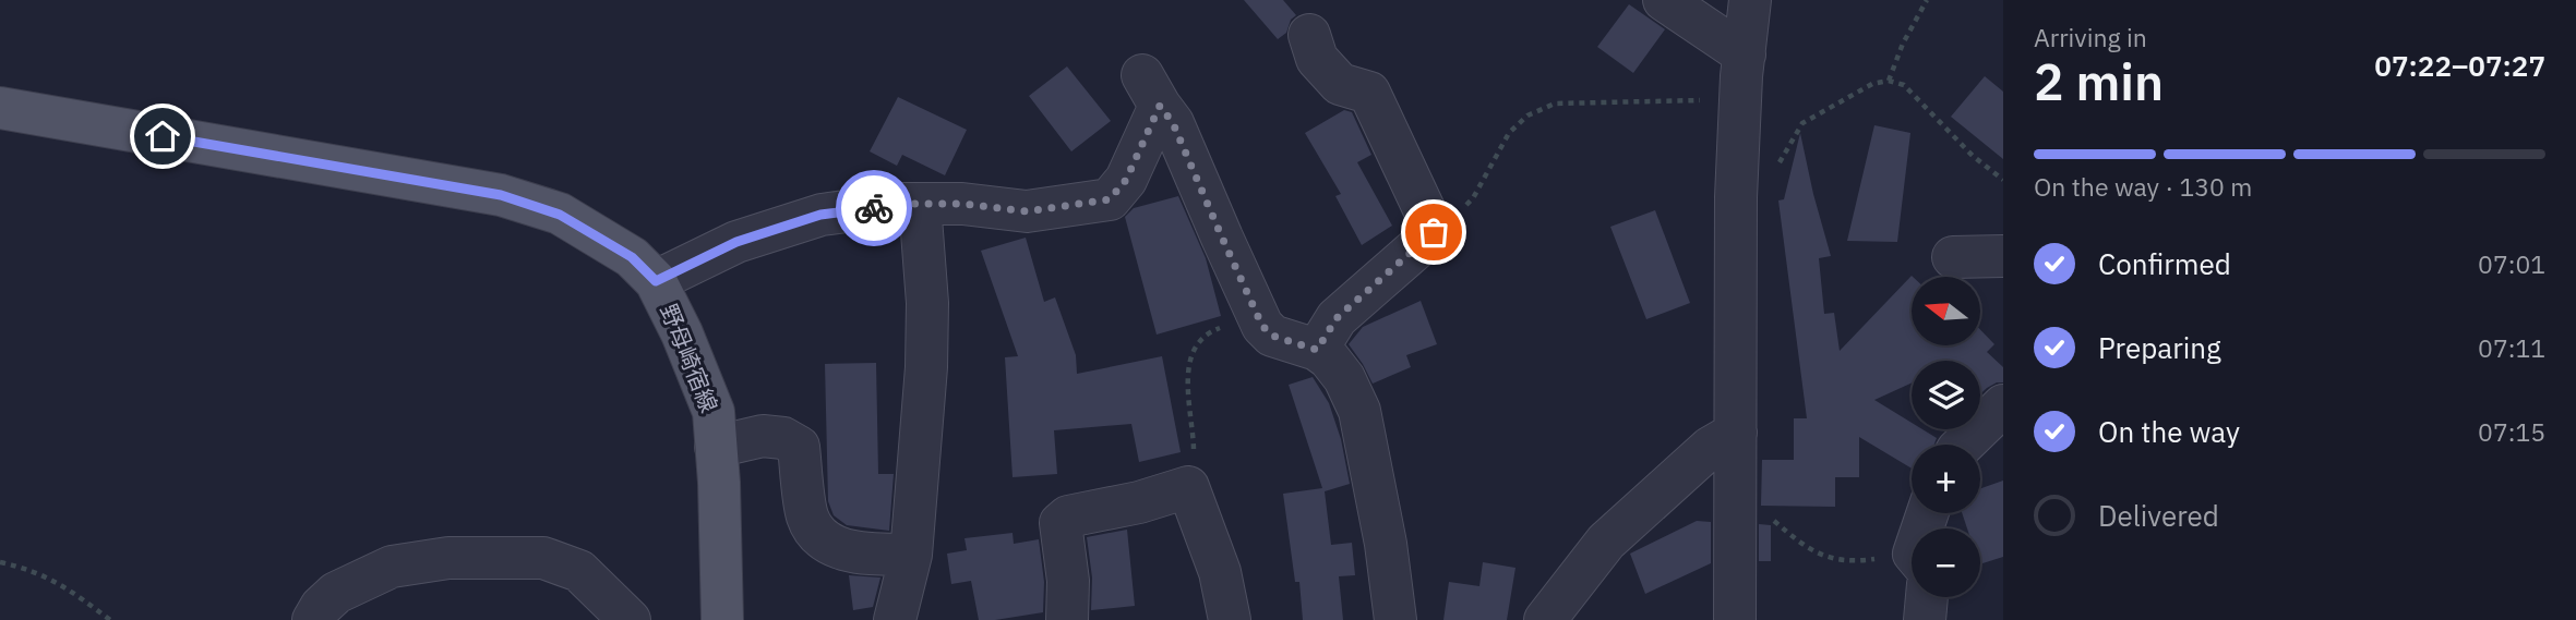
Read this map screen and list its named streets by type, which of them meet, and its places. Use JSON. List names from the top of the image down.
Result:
{
  "streets": {
    "main road": ["野母崎宿線"]
  },
  "north": "left",
  "page": {
    "heading": ["2 min", "Arriving in", "07:22–07:27"],
    "bar": "On the way · 130 m",
    "list": [
      ["Confirmed", "07:01"],
      ["Preparing", "07:11"],
      ["On the way", "07:15"],
      "Delivered"
    ],
    "map_buttons": ["+", "−"]
  }
}
